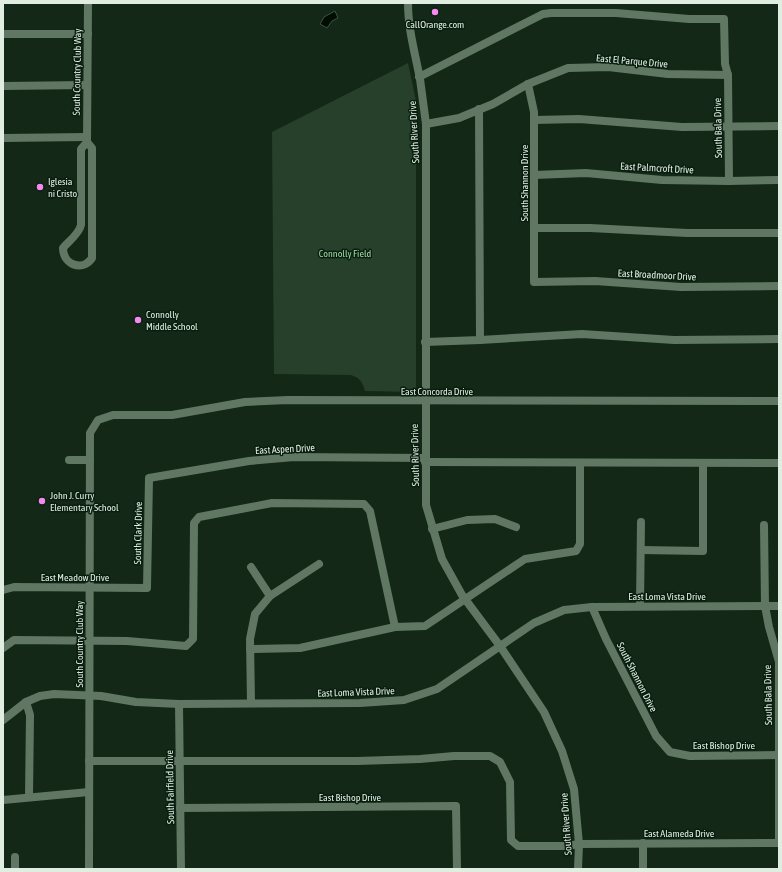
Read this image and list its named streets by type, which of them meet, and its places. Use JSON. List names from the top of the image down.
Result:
{
  "streets": {
    "street": [
      "East El Parque Drive",
      "South Country Club Way",
      "South Bala Drive",
      "South River Drive",
      "East Palmcroft Drive",
      "South Shannon Drive",
      "East Broadmoor Drive",
      "East Concorda Drive",
      "East Aspen Drive",
      "South Clark Drive",
      "East Meadow Drive",
      "East Loma Vista Drive",
      "East Bishop Drive",
      "South Fairfield Drive",
      "East Alameda Drive"
    ]
  },
  "crossings": [
    ["East El Parque Drive", "South Bala Drive"],
    ["East El Parque Drive", "South River Drive"],
    ["East El Parque Drive", "South Shannon Drive"],
    ["South Country Club Way", "East Concorda Drive"],
    ["South Country Club Way", "East Meadow Drive"],
    ["South Country Club Way", "East Loma Vista Drive"],
    ["South Country Club Way", "East Alameda Drive"],
    ["South Bala Drive", "South River Drive"],
    ["South Bala Drive", "East Palmcroft Drive"],
    ["South Bala Drive", "East Loma Vista Drive"],
    ["South Bala Drive", "East Bishop Drive"],
    ["South Bala Drive", "East Alameda Drive"],
    ["South River Drive", "East Concorda Drive"],
    ["South River Drive", "East Aspen Drive"],
    ["South River Drive", "East Loma Vista Drive"],
    ["South River Drive", "East Alameda Drive"],
    ["East Palmcroft Drive", "South Shannon Drive"],
    ["South Shannon Drive", "East Broadmoor Drive"],
    ["South Shannon Drive", "East Loma Vista Drive"],
    ["South Shannon Drive", "East Bishop Drive"],
    ["East Aspen Drive", "South Clark Drive"],
    ["South Clark Drive", "East Meadow Drive"],
    ["East Loma Vista Drive", "South Fairfield Drive"],
    ["East Bishop Drive", "South Fairfield Drive"],
    ["South Fairfield Drive", "East Alameda Drive"]
  ],
  "parks": ["Connolly Field"],
  "places": [
    "CallOrange.com",
    "Iglesia ni Cristo",
    "Connolly Middle School",
    "John J. Curry Elementary School"
  ]
}
